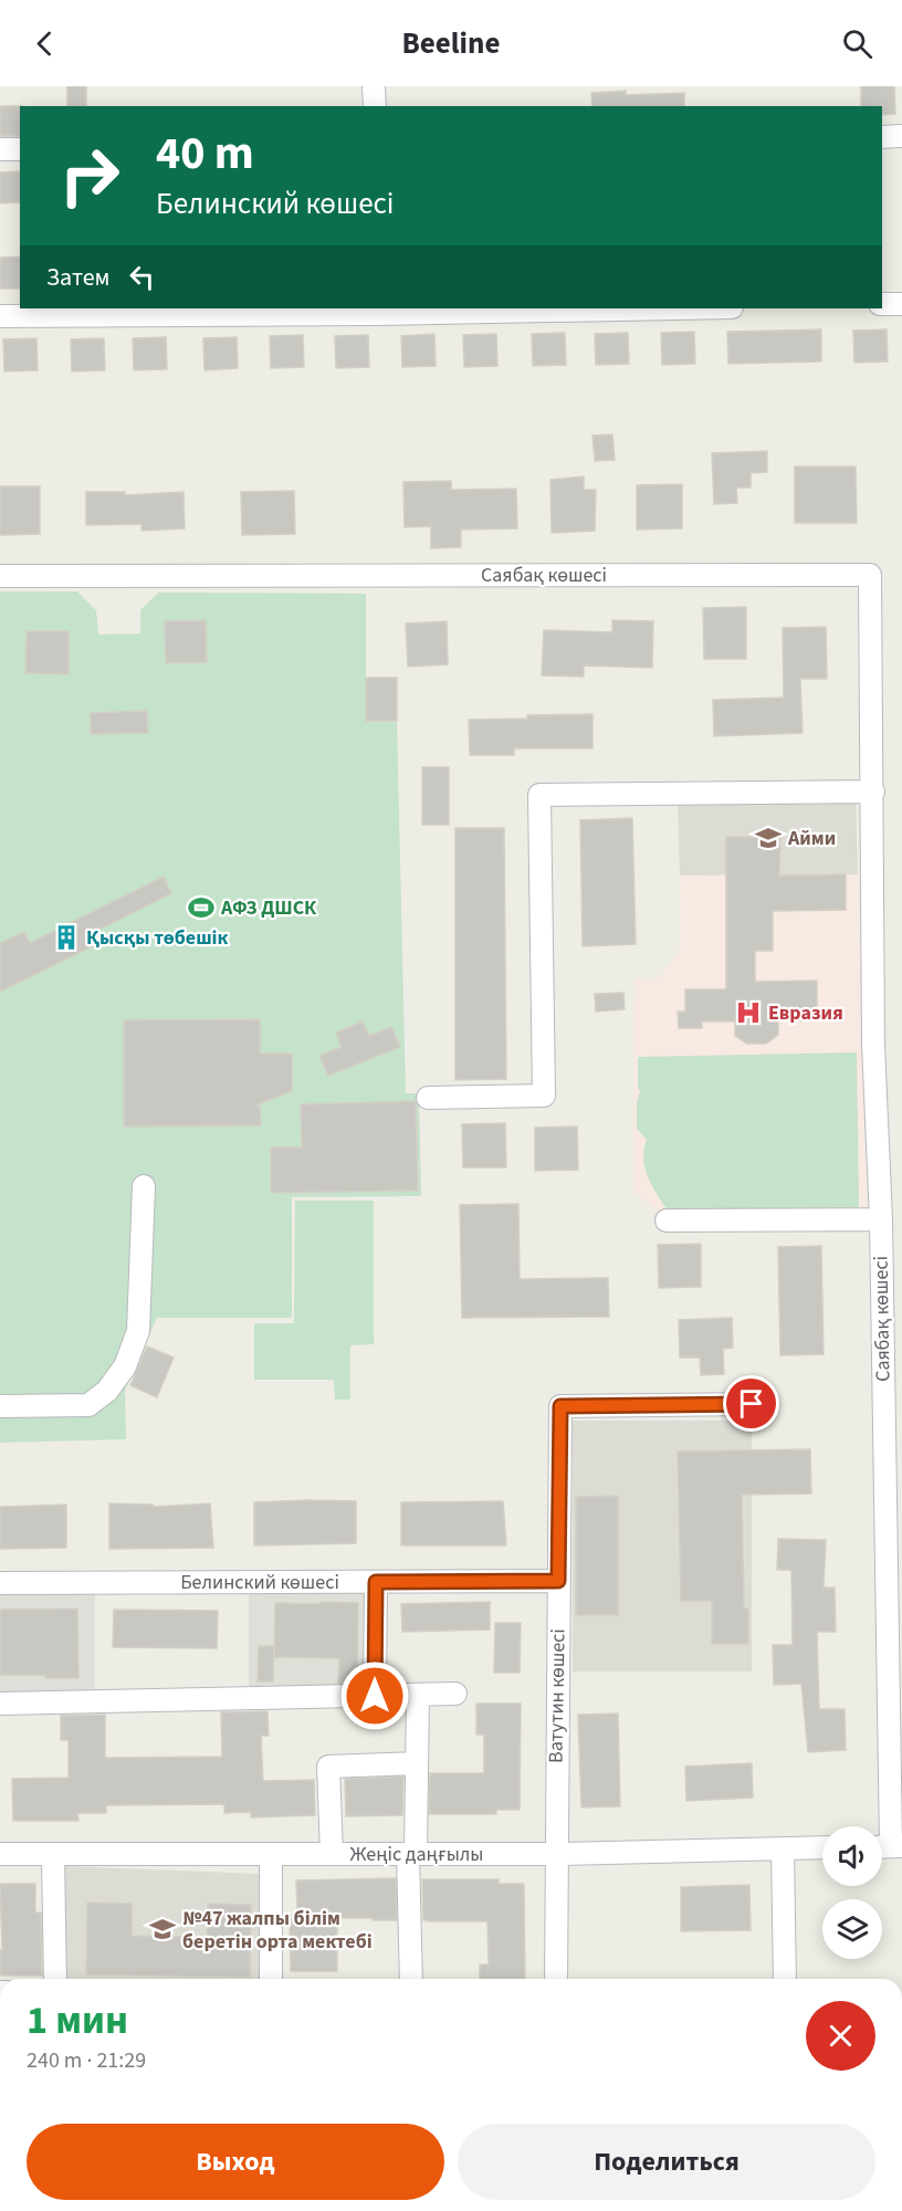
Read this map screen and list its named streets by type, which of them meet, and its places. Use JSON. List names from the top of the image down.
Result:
{
  "streets": {
    "street": [
      "Саябақ көшесі",
      "Белинский көшесі",
      "Ватутин көшесі",
      "Жеңіс даңғылы"
    ]
  },
  "crossings": [
    ["Белинский көшесі", "Ватутин көшесі"],
    ["Ватутин көшесі", "Жеңіс даңғылы"]
  ],
  "places": {
    "school or university": ["Айми", "№47 жалпы білім беретін орта мектебі"],
    "sports": ["АФЗ ДШСК"],
    "building": ["Қысқы төбешік"],
    "hospital": ["Евразия"]
  },
  "page": {
    "header": "Beeline",
    "turn": ["40 m", "Белинский көшесі"],
    "then": "Затем",
    "heading": ["1 мин", "240 m · 21:29"],
    "buttons": ["Выход", "Поделиться"]
  }
}
